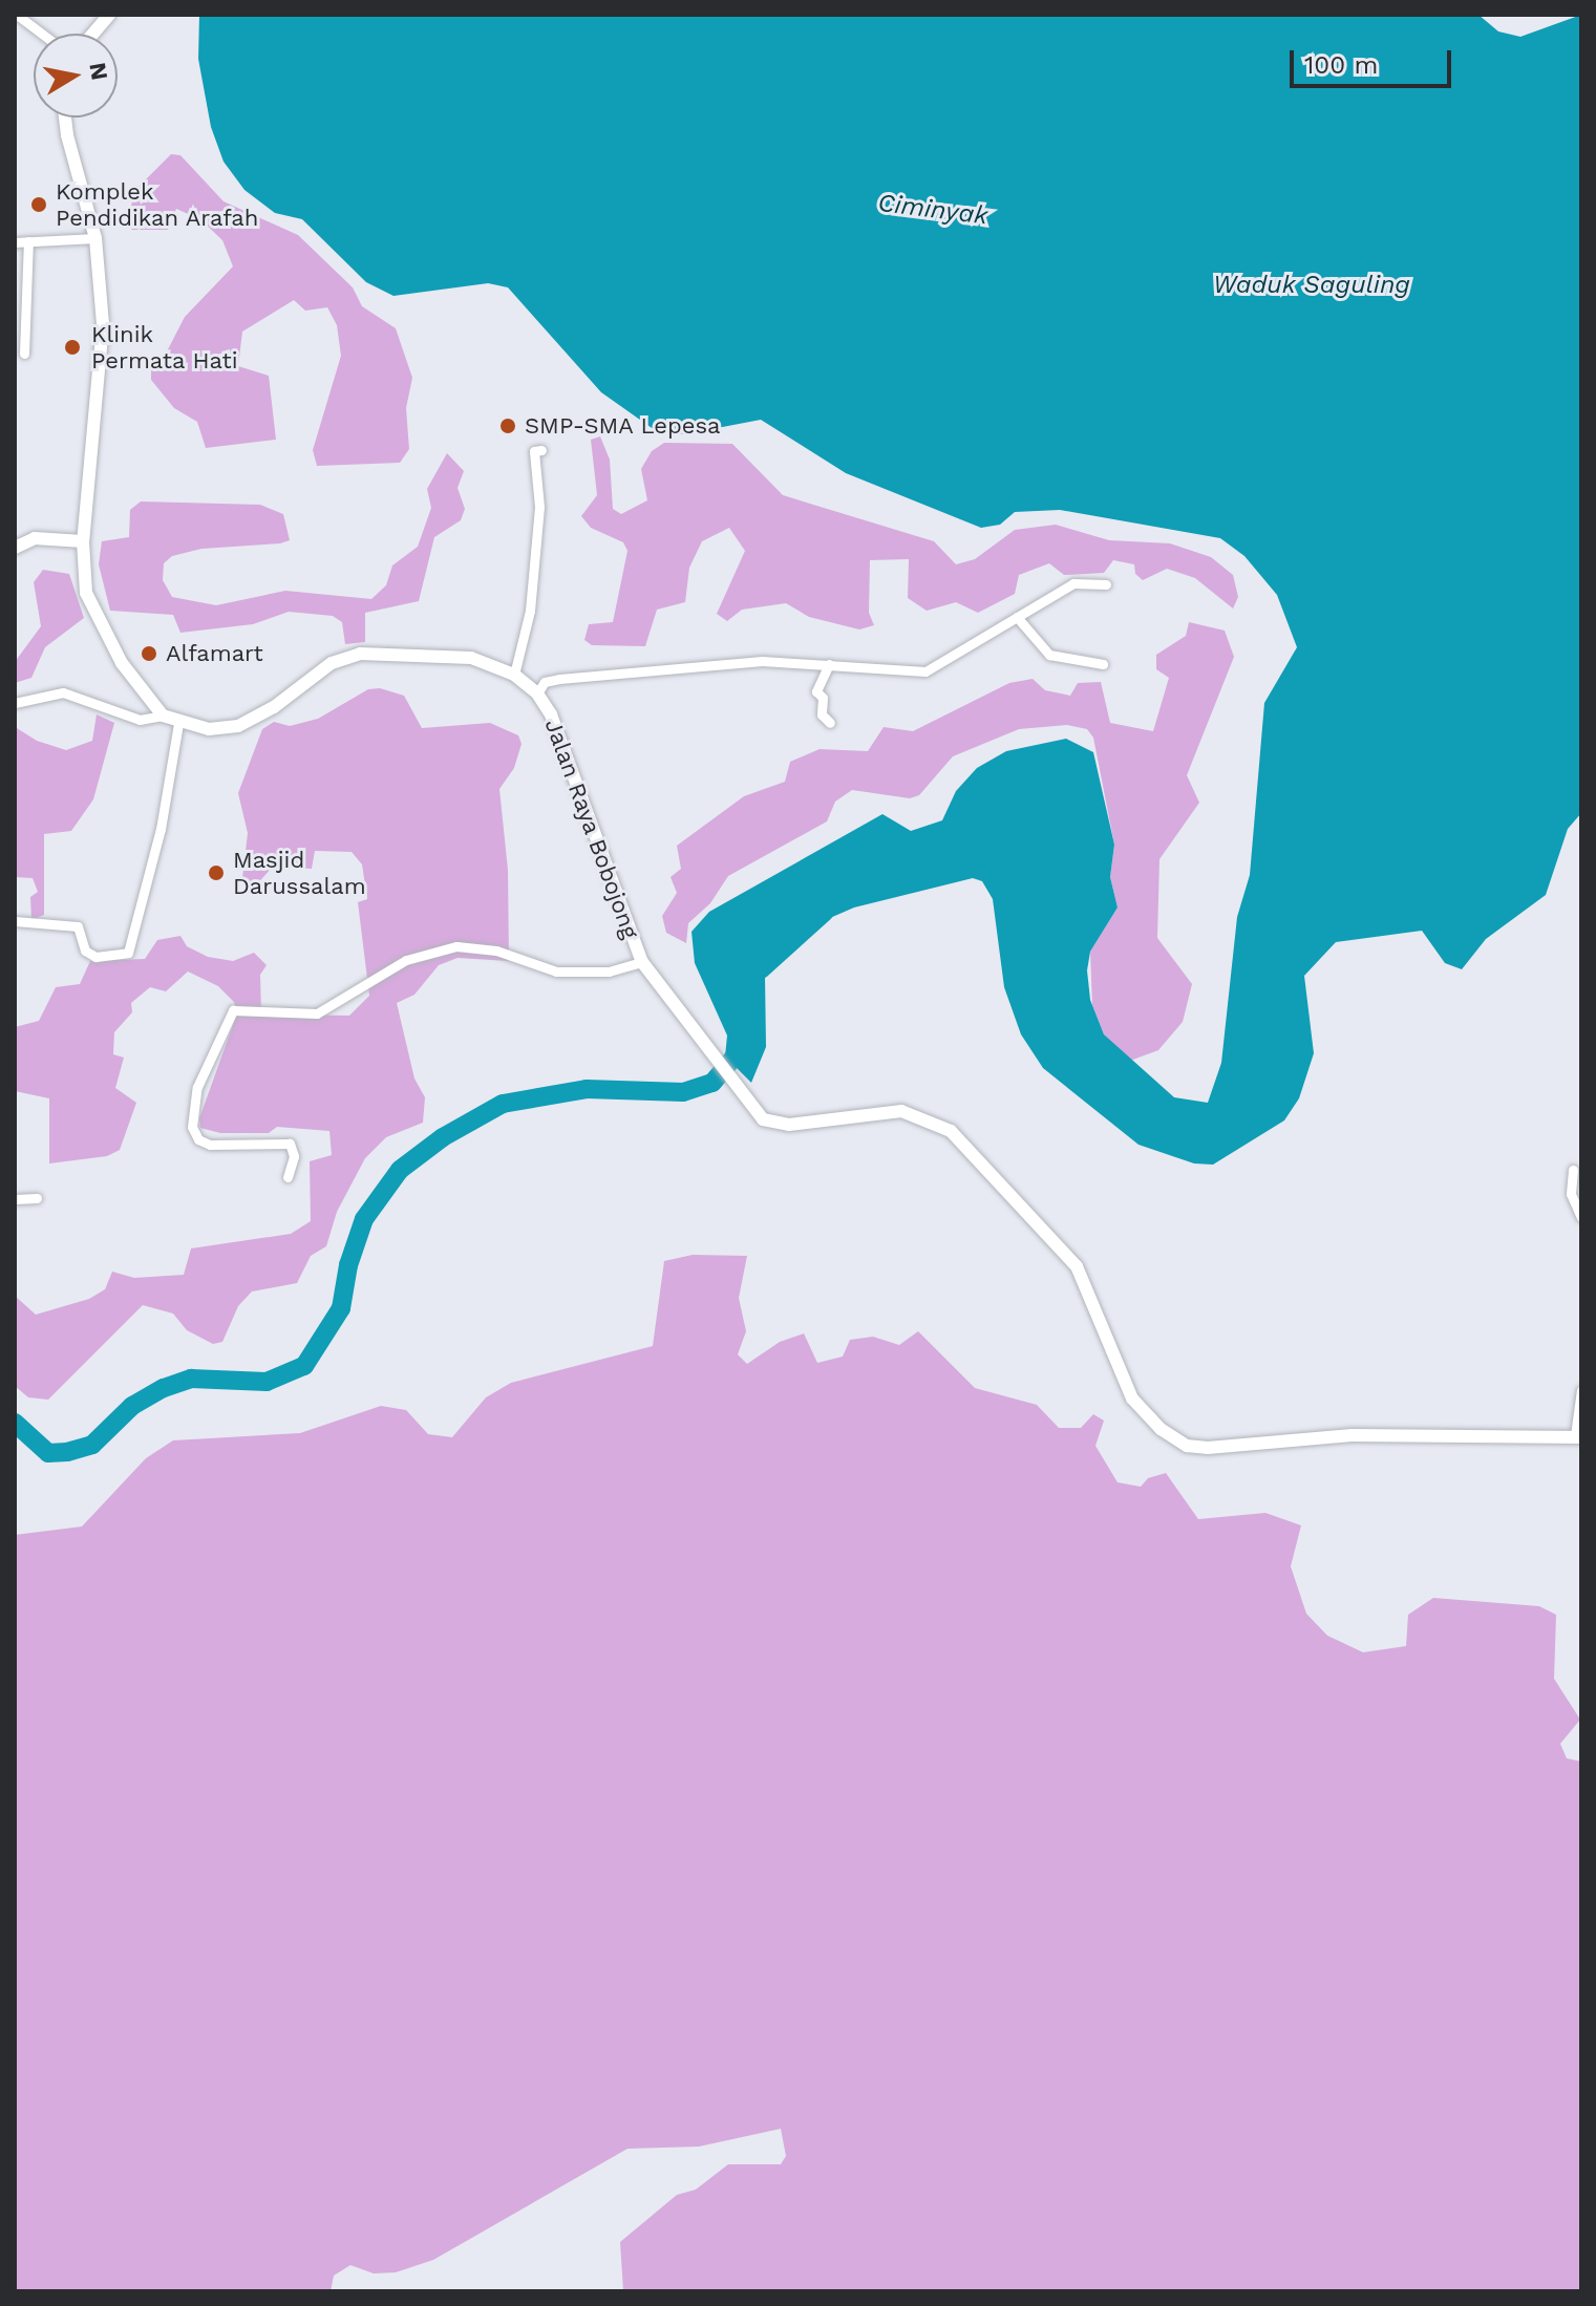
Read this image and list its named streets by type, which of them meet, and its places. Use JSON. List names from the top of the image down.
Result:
{
  "streets": {
    "main road": ["Jalan Raya Bobojong"]
  },
  "water": ["Ciminyak", "Waduk Saguling"],
  "places": [
    "Komplek Pendidikan Arafah",
    "Klinik Permata Hati",
    "SMP-SMA Lepesa",
    "Alfamart",
    "Masjid Darussalam"
  ],
  "scale_bar": "100 m",
  "north": "right"
}
